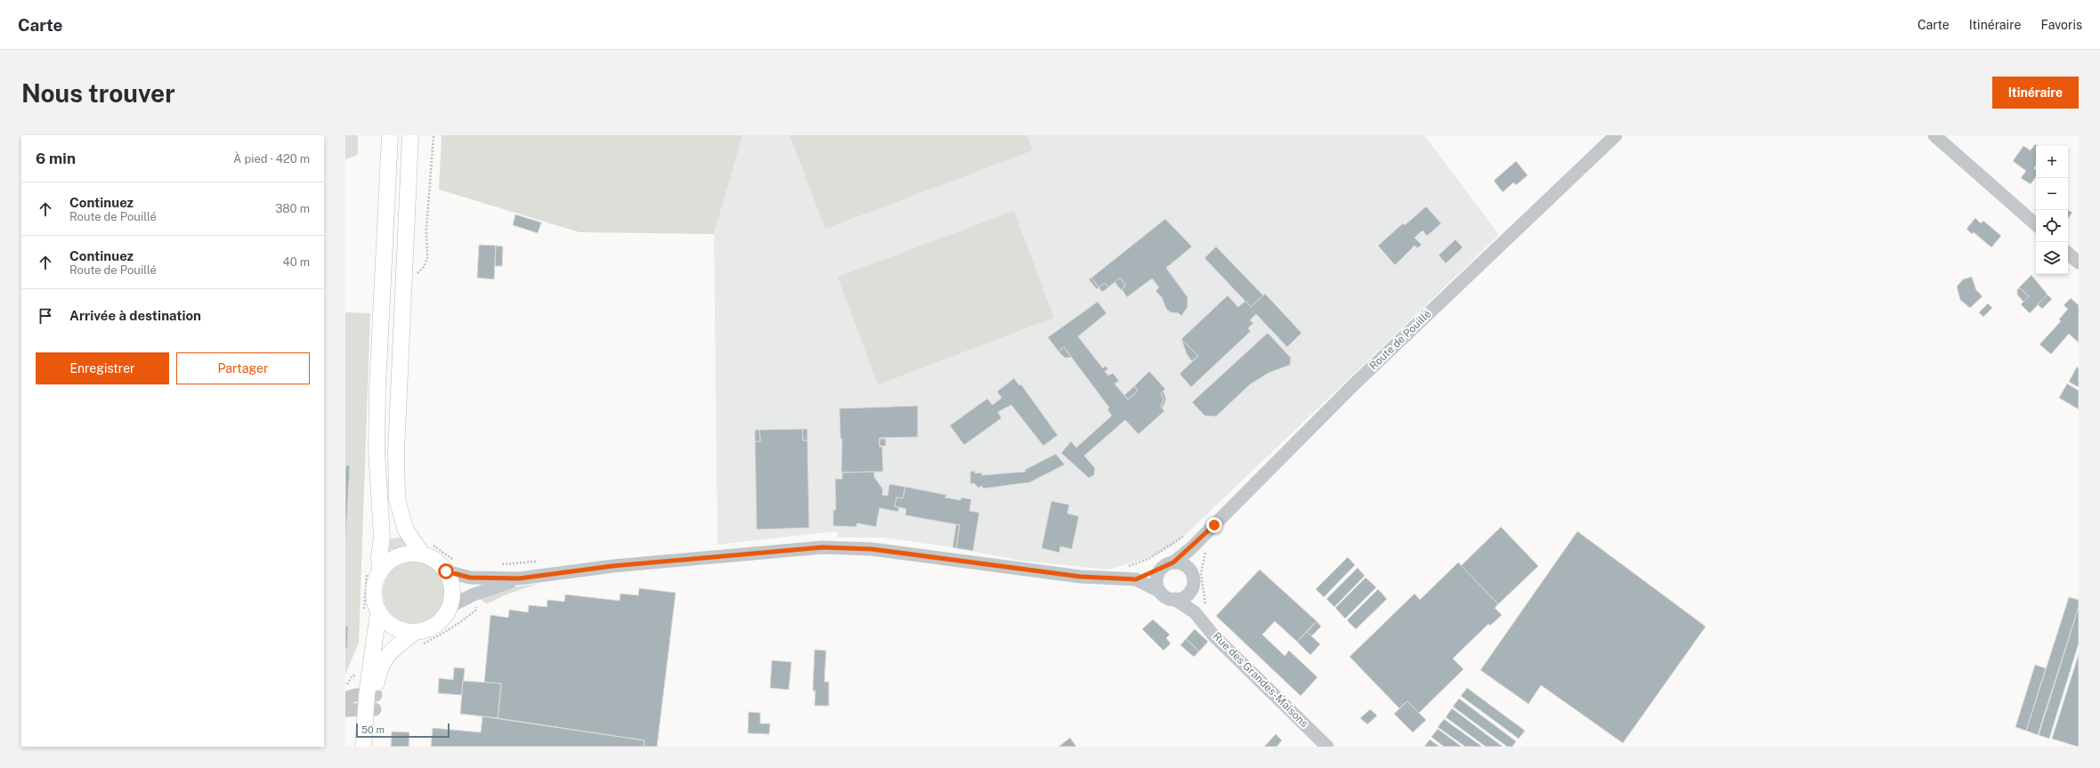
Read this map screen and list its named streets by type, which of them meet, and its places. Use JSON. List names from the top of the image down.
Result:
{
  "streets": {
    "street": ["Route de Pouillé", "Rue des Grandes-Maisons"]
  },
  "scale_bar": "50 m",
  "page": {
    "header": "Carte",
    "nav": ["Carte", "Itinéraire", "Favoris"],
    "buttons": [
      "Itinéraire",
      ["Enregistrer", "Partager"]
    ],
    "title": "Nous trouver",
    "heading": ["6 min", "À pied · 420 m"],
    "map_buttons": ["+", "−"],
    "list": [
      ["Continuez", "Route de Pouillé", "380 m"],
      ["Continuez", "Route de Pouillé", "40 m"],
      "Arrivée à destination"
    ],
    "scale": "50 m"
  }
}
